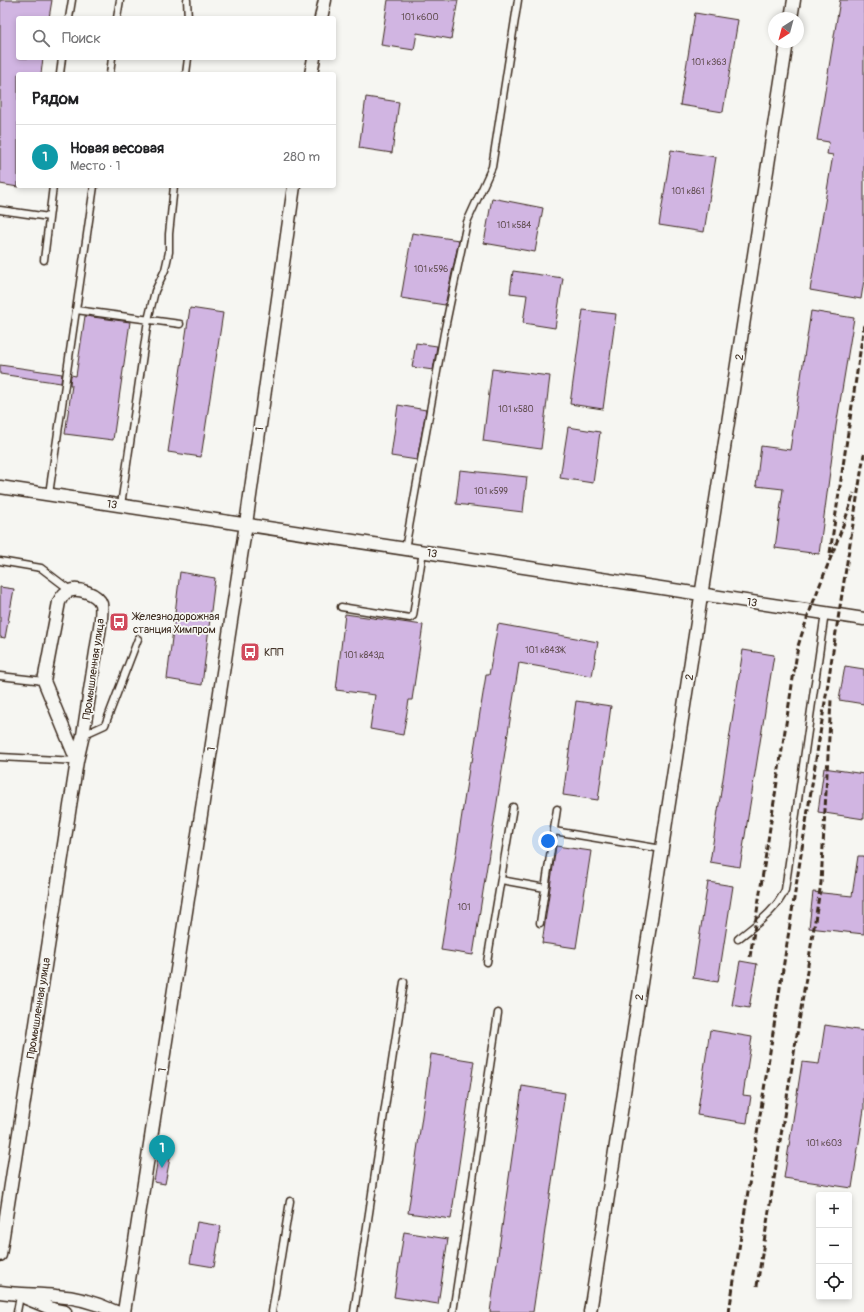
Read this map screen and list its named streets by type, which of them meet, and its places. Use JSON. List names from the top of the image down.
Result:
{
  "streets": {
    "street": [
      "2",
      "1",
      "13",
      "Промышленная улица"
    ]
  },
  "crossings": [
    ["2", "13"],
    ["1", "13"]
  ],
  "places": {
    "bus stop": ["Железнодорожная станция Химпром", "КПП"]
  },
  "house_numbers": [
    "101 к600",
    "101 к363",
    "101 к861",
    "101 к584",
    "101 к596",
    "101 к580",
    "101 к599",
    "101 к843Ж",
    "101 к843Д",
    "101",
    "101 к603"
  ],
  "north": "bottom left",
  "page": {
    "search": "Поиск",
    "heading": "Рядом",
    "list": [
      {
        "mark": "1",
        "name": "Новая весовая",
        "note": "Место · 1",
        "value": "280 m"
      }
    ],
    "pins": "1",
    "map_buttons": ["+", "−"]
  }
}
